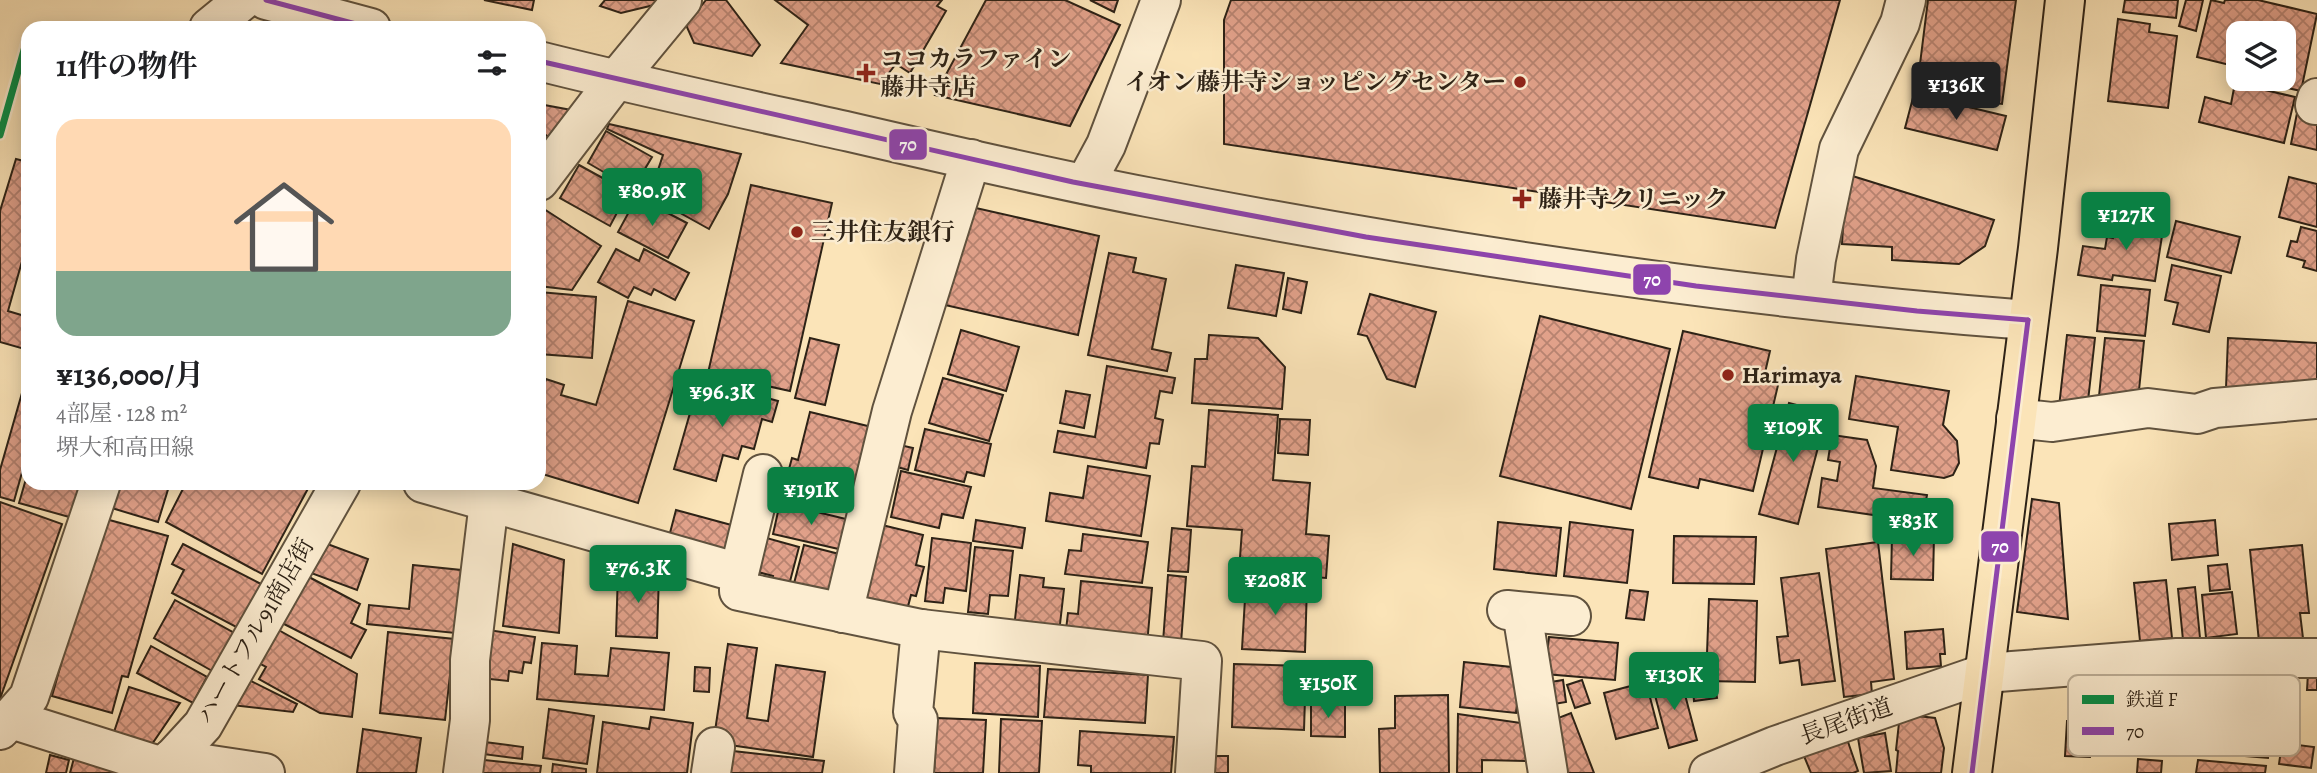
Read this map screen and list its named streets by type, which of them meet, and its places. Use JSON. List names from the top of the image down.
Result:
{
  "streets": {
    "street": ["ハートフル91商店街", "長尾街道"]
  },
  "places": {
    "health": ["ココカラファイン 藤井寺店", "藤井寺クリニック"],
    "other": ["イオン藤井寺ショッピングセンター", "三井住友銀行", "Harimaya"]
  },
  "lines": ["transit line 70", "rail line F"],
  "legend": ["鉄道 F", "70"],
  "page": {
    "heading": "11件の物件",
    "price": [
      "¥136K",
      "¥80.9K",
      "¥127K",
      "¥96.3K",
      "¥109K",
      "¥191K",
      "¥83K",
      "¥76.3K",
      "¥208K",
      "¥130K",
      "¥150K"
    ],
    "list": [
      {
        "name": "¥136,000/月",
        "note": "4部屋 · 128 m² · 堺大和高田線"
      }
    ]
  }
}
